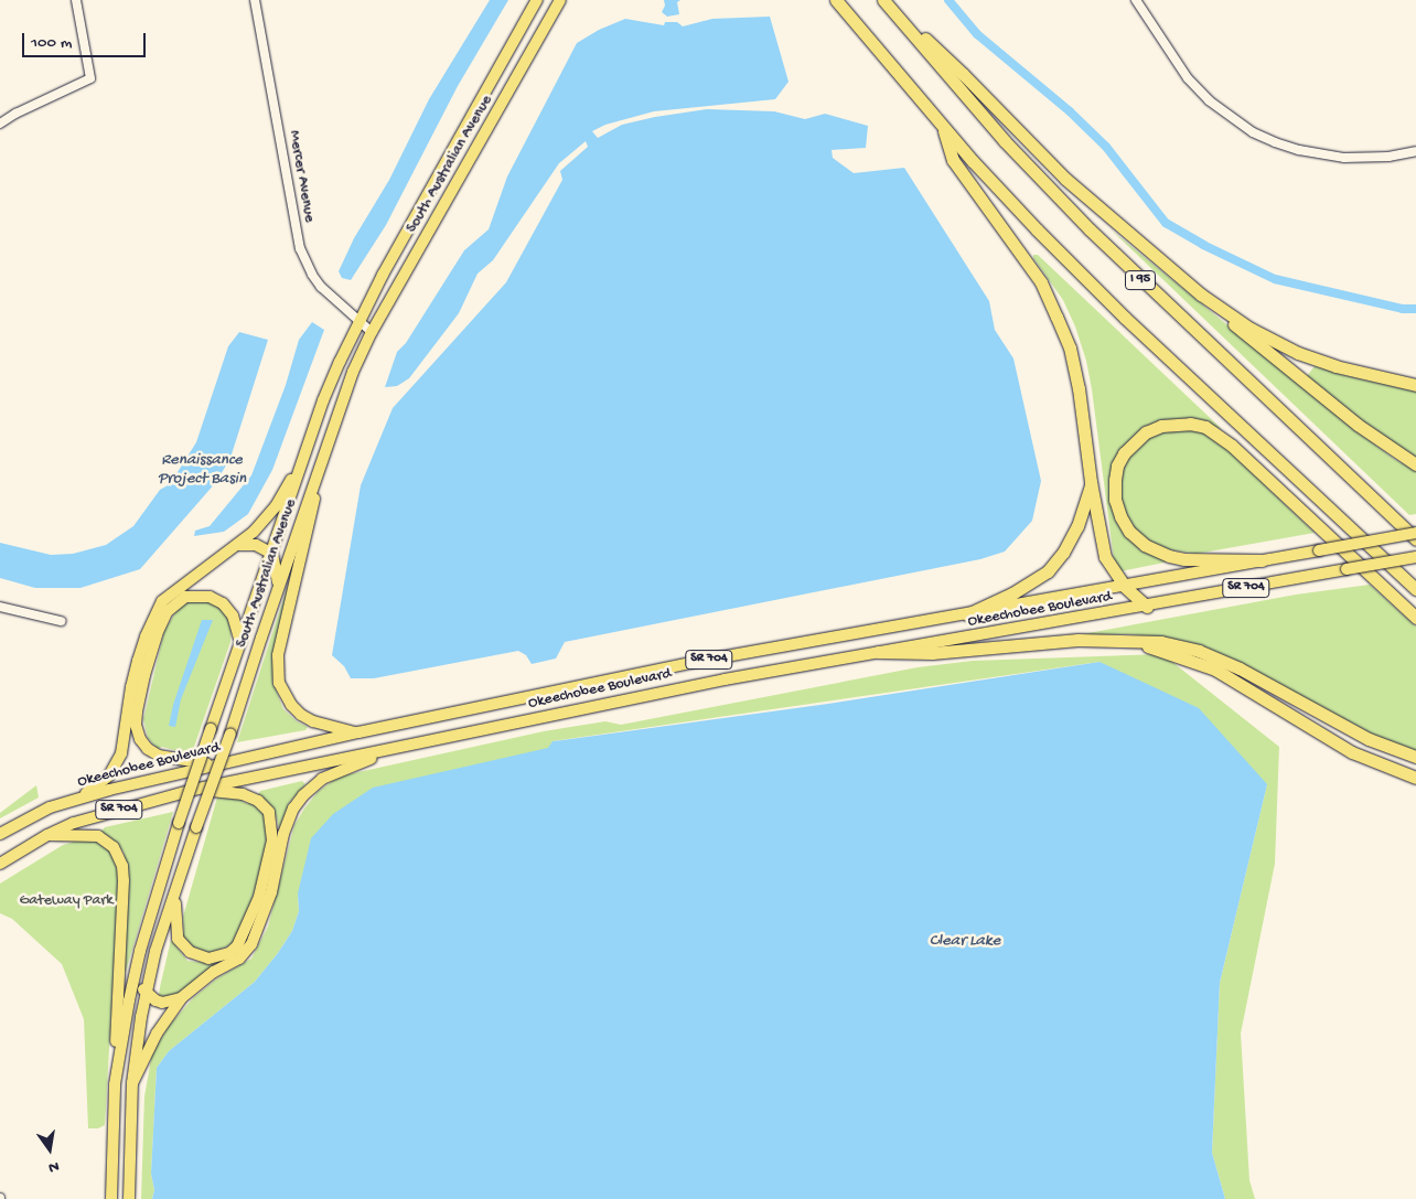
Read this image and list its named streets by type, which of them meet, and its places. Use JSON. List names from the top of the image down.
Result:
{
  "streets": {
    "highway": ["I 95"],
    "main road": ["South Australian Avenue", "SR 704", "Okeechobee Boulevard"],
    "street": ["Mercer Avenue"]
  },
  "crossings": [
    ["South Australian Avenue", "Mercer Avenue"]
  ],
  "water": ["Renaissance Project Basin", "Clear Lake"],
  "parks": ["Gateway Park"],
  "scale_bar": "100 m",
  "north": "bottom"
}
